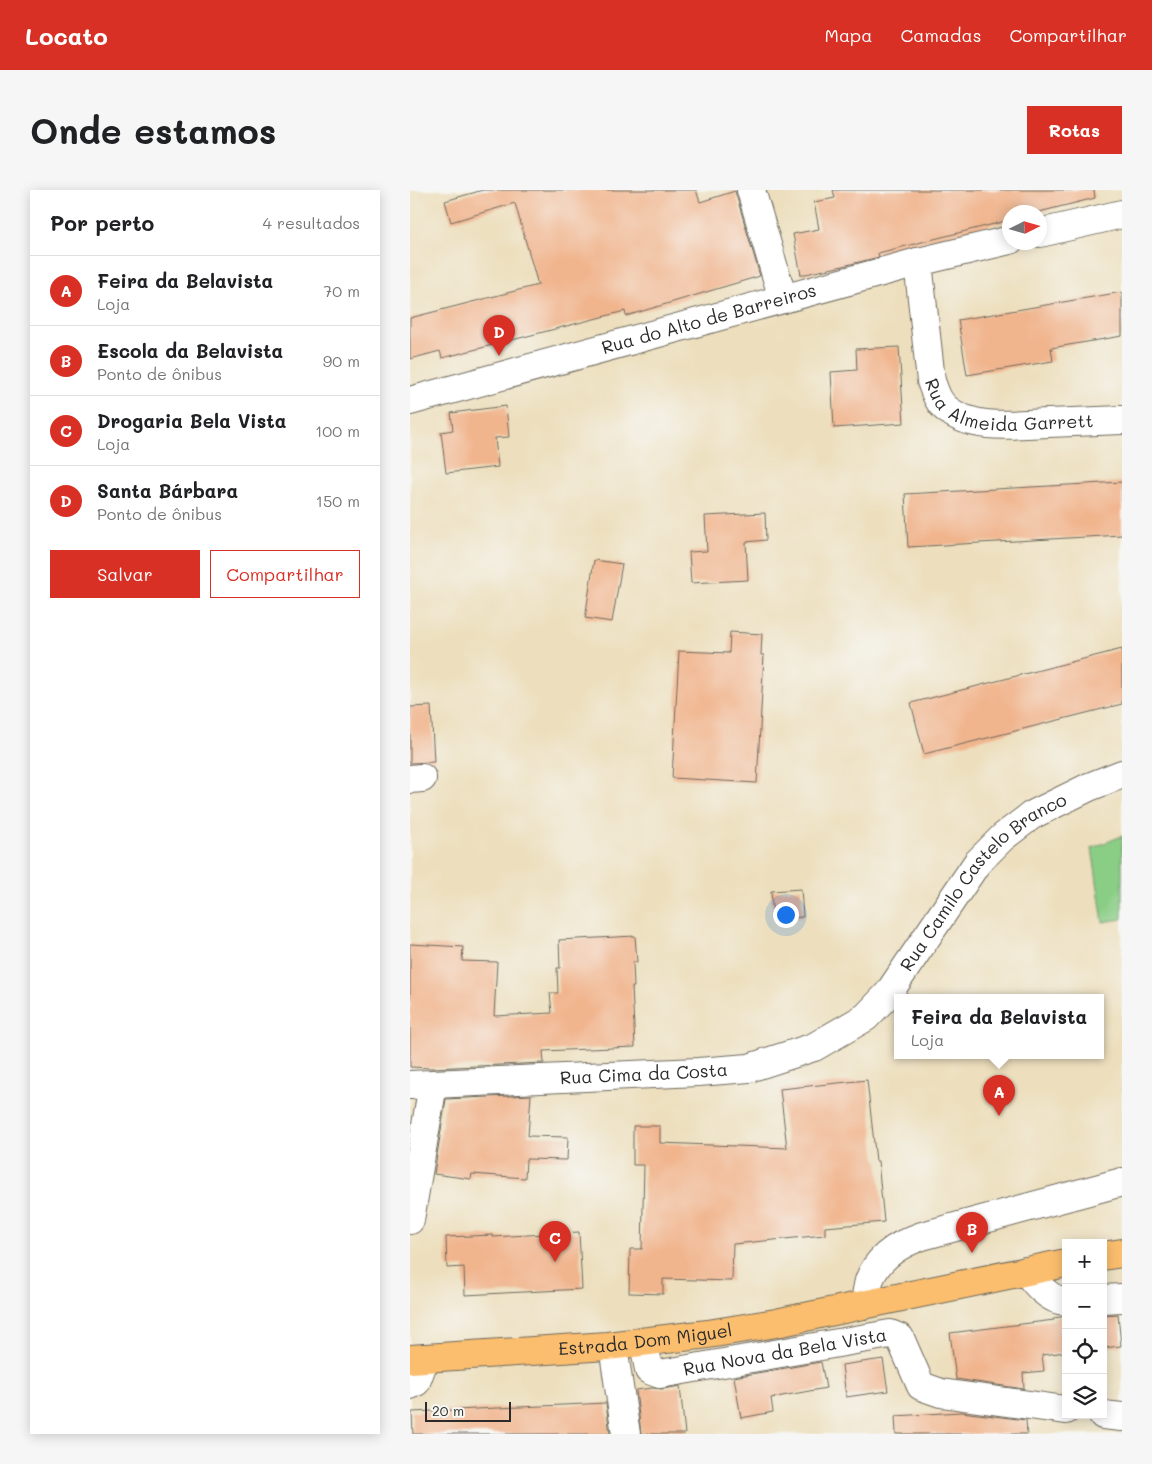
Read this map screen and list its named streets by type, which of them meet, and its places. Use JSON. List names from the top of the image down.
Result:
{
  "streets": {
    "main road": ["Estrada Dom Miguel"],
    "street": [
      "Rua do Alto de Barreiros",
      "Rua Almeida Garrett",
      "Rua Camilo Castelo Branco",
      "Rua Cima da Costa",
      "Rua Nova da Bela Vista"
    ]
  },
  "crossings": [
    ["Rua do Alto de Barreiros", "Rua Almeida Garrett"],
    ["Rua Camilo Castelo Branco", "Rua Cima da Costa"],
    ["Estrada Dom Miguel", "Rua Nova da Bela Vista"]
  ],
  "scale_bar": "20 m",
  "north": "right",
  "page": {
    "header": "Locato",
    "nav": ["Mapa", "Camadas", "Compartilhar"],
    "buttons": [
      "Rotas",
      ["Salvar", "Compartilhar"]
    ],
    "title": "Onde estamos",
    "heading": ["Por perto", "4 resultados"],
    "list": [
      {
        "mark": "A",
        "name": "Feira da Belavista",
        "note": "Loja",
        "value": "70 m"
      },
      {
        "mark": "B",
        "name": "Escola da Belavista",
        "note": "Ponto de ônibus",
        "value": "90 m"
      },
      {
        "mark": "C",
        "name": "Drogaria Bela Vista",
        "note": "Loja",
        "value": "100 m"
      },
      {
        "mark": "D",
        "name": "Santa Bárbara",
        "note": "Ponto de ônibus",
        "value": "150 m"
      }
    ],
    "pins": [
      "D",
      "A",
      "B",
      "C"
    ],
    "popup": ["Feira da Belavista", "Loja"],
    "map_buttons": ["+", "−"],
    "scale": "20 m"
  }
}
